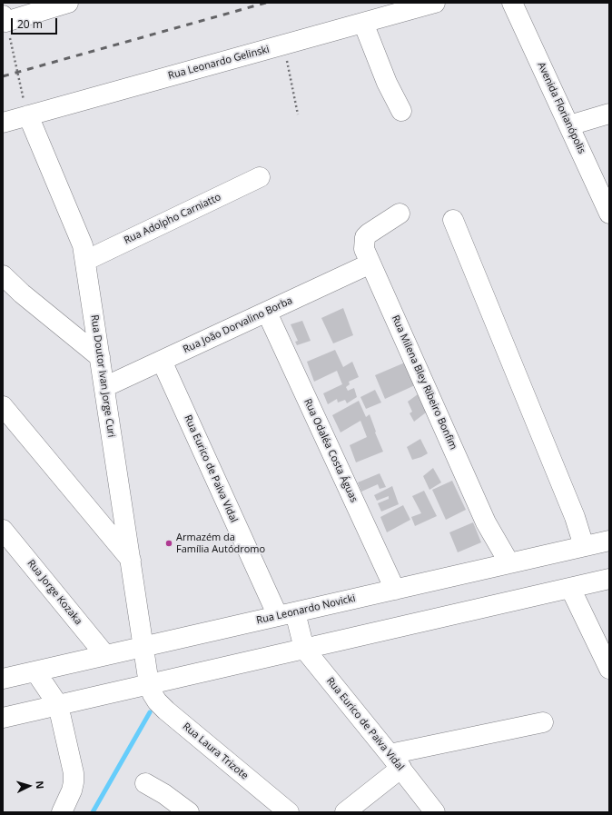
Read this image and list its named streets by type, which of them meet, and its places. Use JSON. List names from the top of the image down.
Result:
{
  "streets": {
    "street": [
      "Rua Leonardo Gelinski",
      "Avenida Florianópolis",
      "Rua Adolpho Carniatto",
      "Rua João Dorvalino Borba",
      "Rua Doutor Ivan Jorge Curi",
      "Rua Milena Bley Ribeiro Bonfim",
      "Rua Odaléa Costa Águas",
      "Rua Eurico de Paiva Vidal",
      "Rua Jorge Kozaka",
      "Rua Leonardo Novicki",
      "Rua Laura Trizote"
    ]
  },
  "crossings": [
    ["Rua Leonardo Gelinski", "Rua Doutor Ivan Jorge Curi"],
    ["Rua Adolpho Carniatto", "Rua Doutor Ivan Jorge Curi"],
    ["Rua João Dorvalino Borba", "Rua Doutor Ivan Jorge Curi"],
    ["Rua João Dorvalino Borba", "Rua Milena Bley Ribeiro Bonfim"],
    ["Rua João Dorvalino Borba", "Rua Odaléa Costa Águas"],
    ["Rua João Dorvalino Borba", "Rua Eurico de Paiva Vidal"],
    ["Rua Doutor Ivan Jorge Curi", "Rua Leonardo Novicki"],
    ["Rua Doutor Ivan Jorge Curi", "Rua Laura Trizote"],
    ["Rua Milena Bley Ribeiro Bonfim", "Rua Leonardo Novicki"],
    ["Rua Odaléa Costa Águas", "Rua Leonardo Novicki"],
    ["Rua Eurico de Paiva Vidal", "Rua Leonardo Novicki"],
    ["Rua Jorge Kozaka", "Rua Leonardo Novicki"],
    ["Rua Leonardo Novicki", "Rua Laura Trizote"]
  ],
  "places": ["Armazém da Família Autódromo"],
  "scale_bar": "20 m",
  "north": "right"
}
